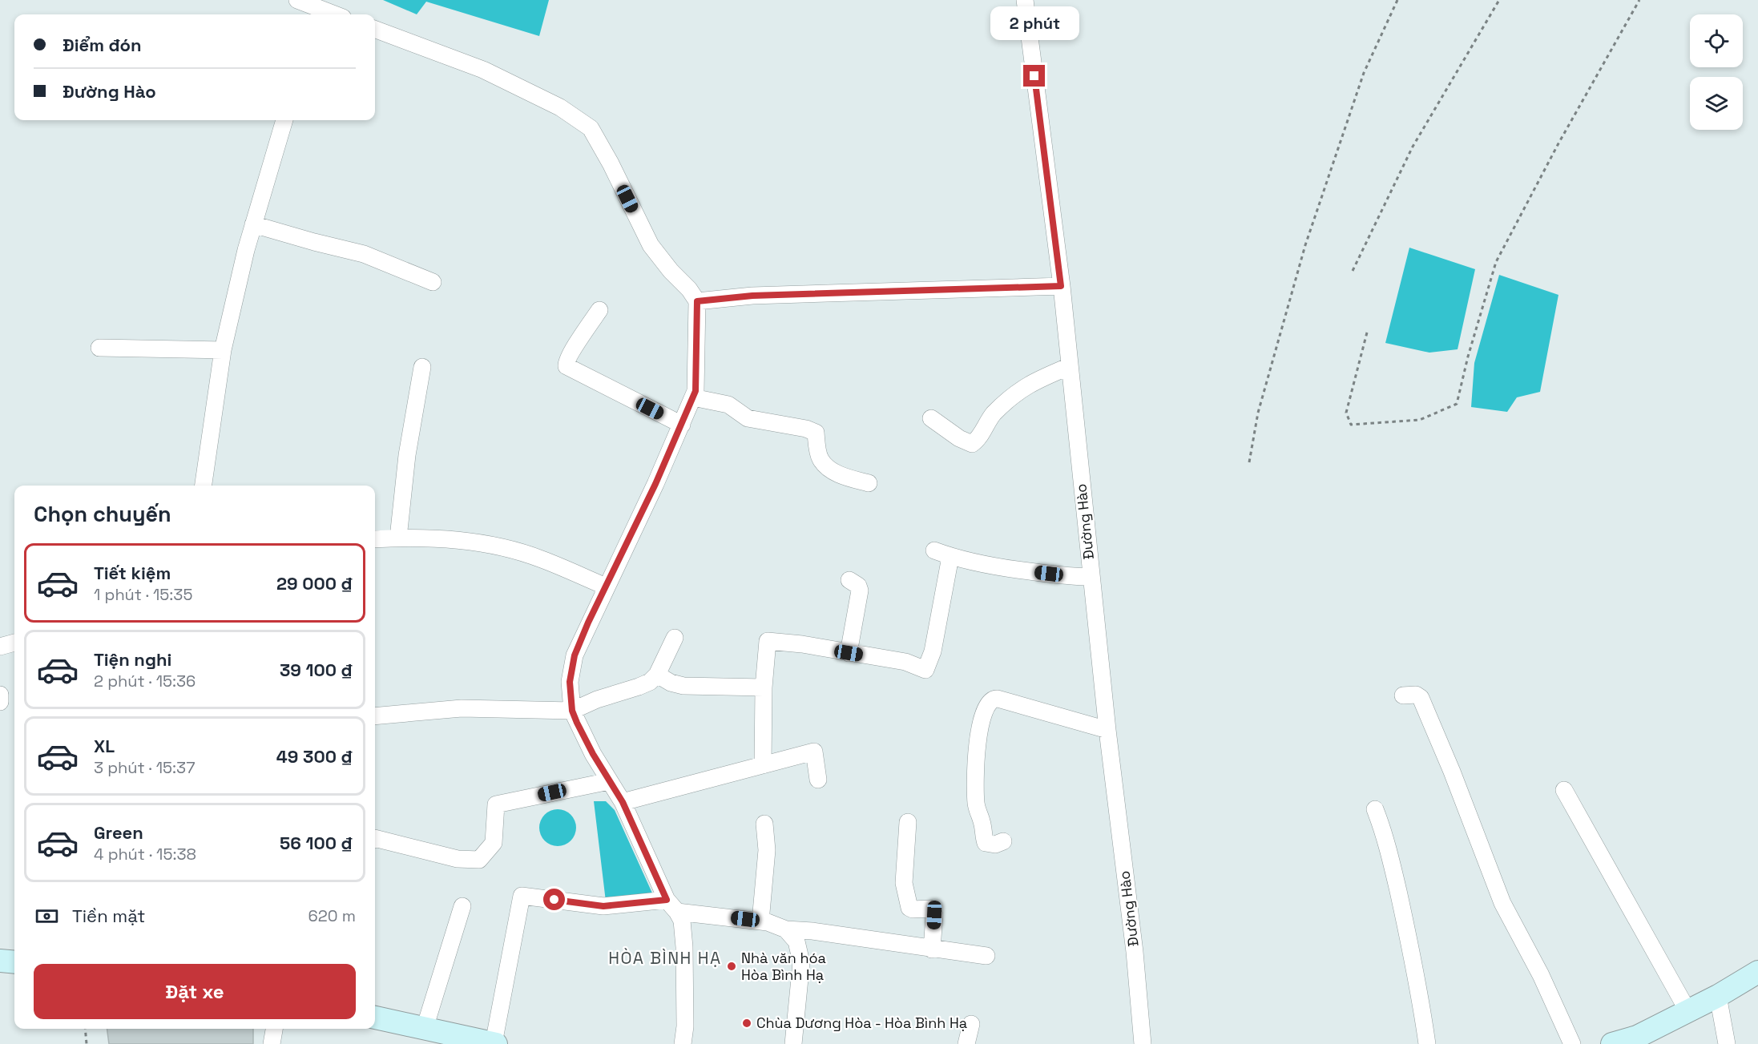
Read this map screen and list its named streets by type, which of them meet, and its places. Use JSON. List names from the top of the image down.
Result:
{
  "streets": {
    "street": ["Đường Hào"]
  },
  "districts": ["HÒA BÌNH HẠ"],
  "places": ["Nhà văn hóa Hòa Bình Hạ", "Chùa Dương Hòa - Hòa Bình Hạ"],
  "page": {
    "bubble": "2 phút",
    "banner": ["Điểm đón", "Đường Hào"],
    "heading": "Chọn chuyến",
    "list": [
      {
        "name": "Tiết kiệm",
        "note": "1 phút · 15:35",
        "value": "29 000 ₫"
      },
      {
        "name": "Tiện nghi",
        "note": "2 phút · 15:36",
        "value": "39 100 ₫"
      },
      {
        "name": "XL",
        "note": "3 phút · 15:37",
        "value": "49 300 ₫"
      },
      {
        "name": "Green",
        "note": "4 phút · 15:38",
        "value": "56 100 ₫"
      }
    ],
    "pay": ["Tiền mặt", "620 m"],
    "buttons": "Đặt xe"
  }
}
